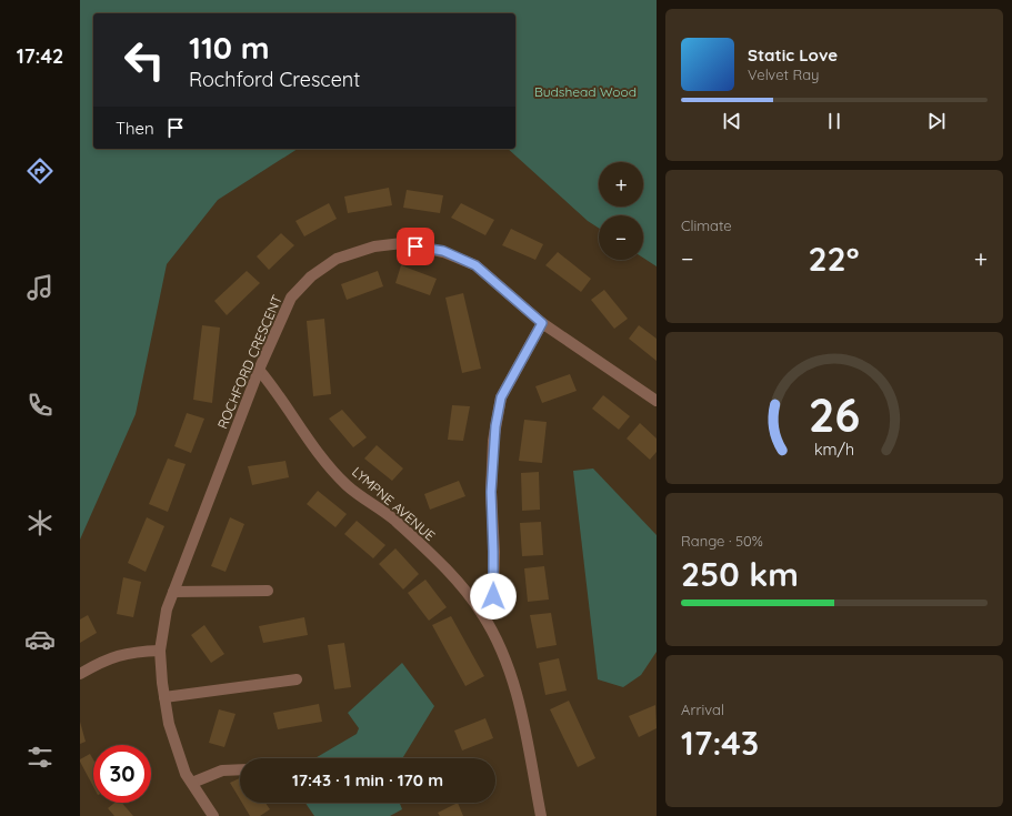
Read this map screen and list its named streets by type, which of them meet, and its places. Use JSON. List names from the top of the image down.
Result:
{
  "streets": {
    "street": ["ROCHFORD CRESCENT", "LYMPNE AVENUE"]
  },
  "crossings": [
    ["ROCHFORD CRESCENT", "LYMPNE AVENUE"]
  ],
  "parks": ["Budshead Wood"],
  "page": {
    "tabs": "17:42",
    "turn": ["110 m", "Rochford Crescent"],
    "song": ["Static Love", "Velvet Ray"],
    "then": "Then",
    "map_buttons": ["+", "−"],
    "tile": [
      "Climate",
      ["Range · 50%", "250 km"],
      ["Arrival", "17:43"]
    ],
    "heat": ["−", "22°", "+"],
    "limit": "30",
    "trip": "17:43 · 1 min · 170 m",
    "gauge": ["26", "km/h"]
  }
}
